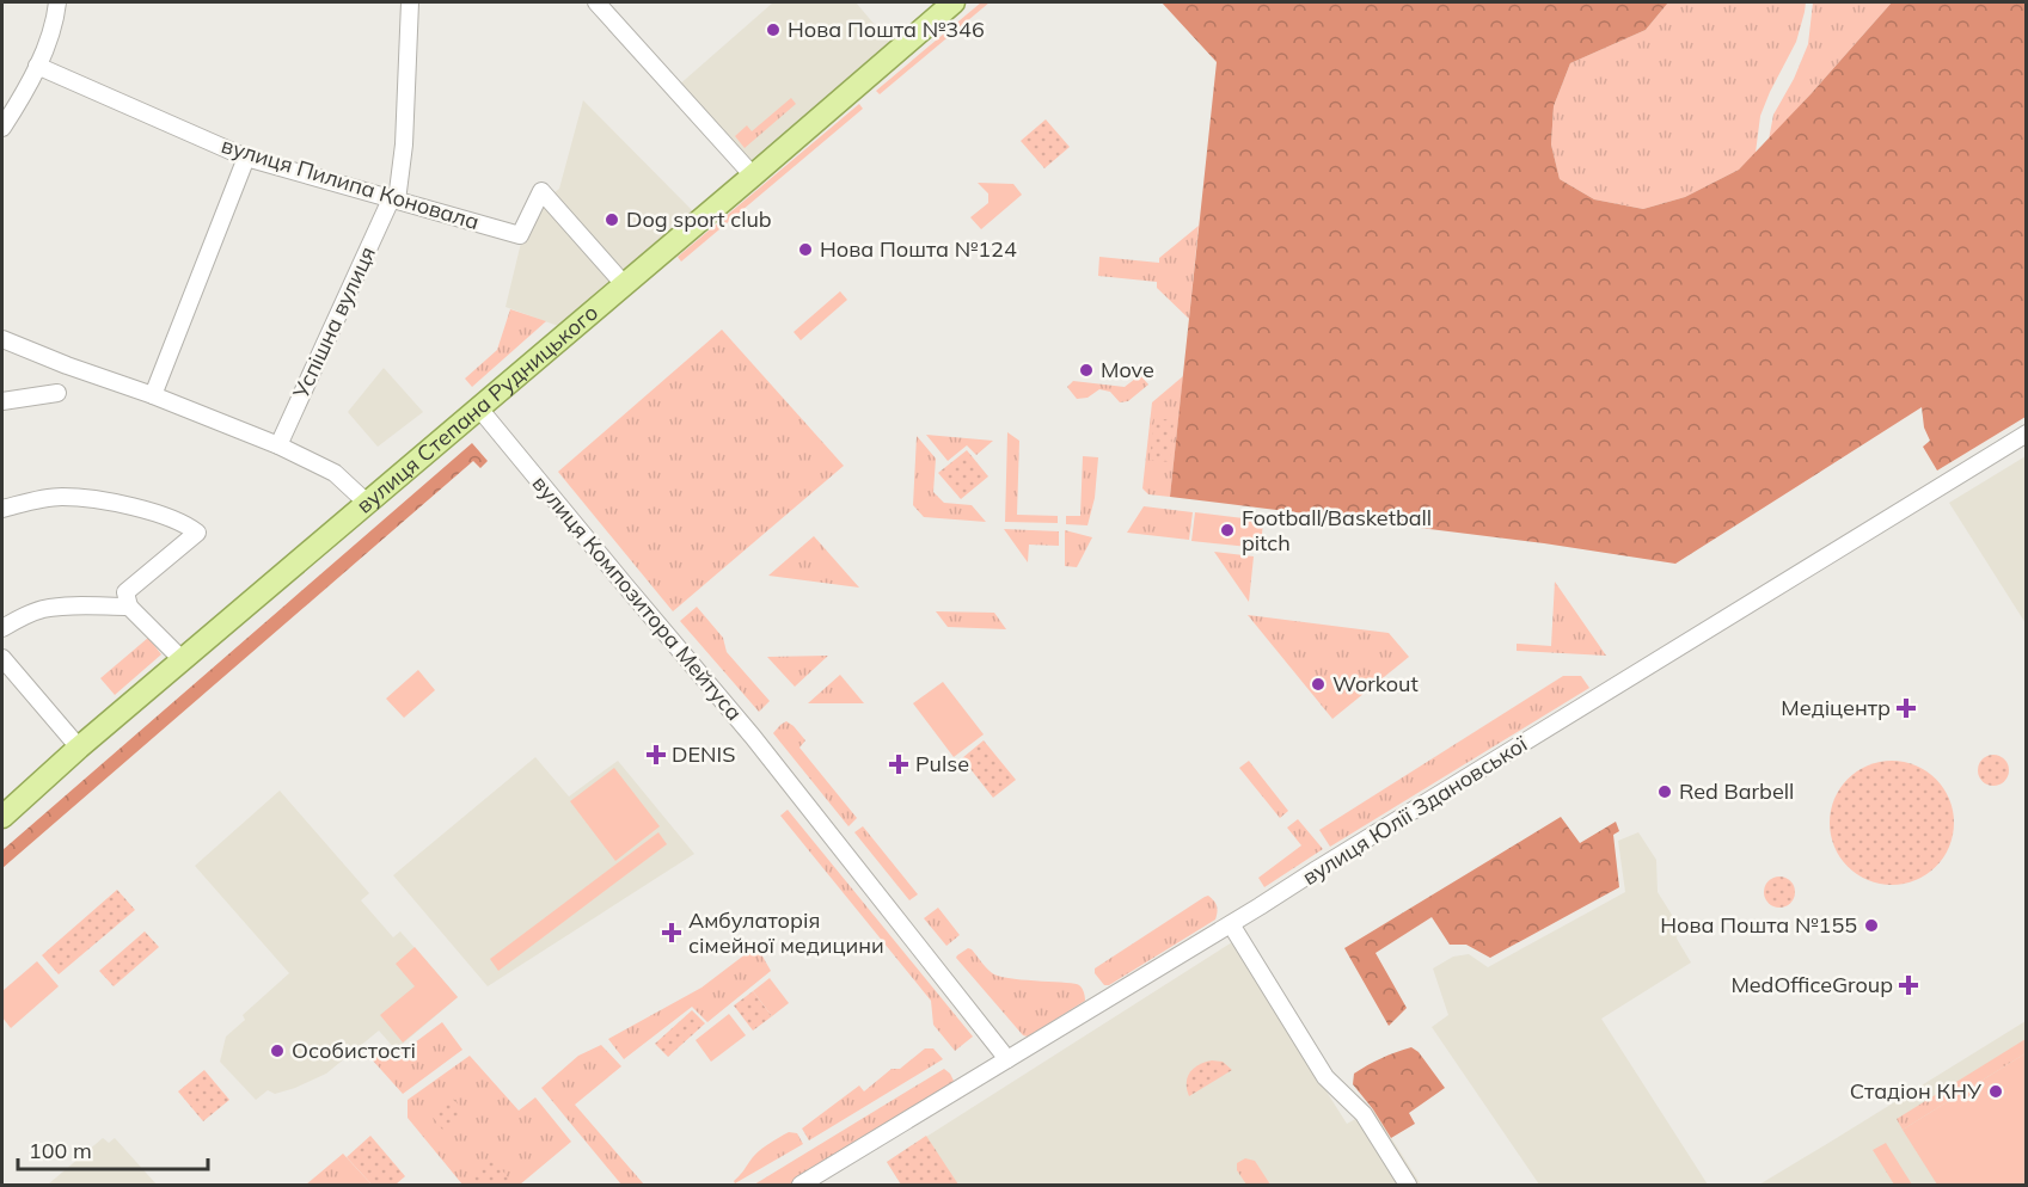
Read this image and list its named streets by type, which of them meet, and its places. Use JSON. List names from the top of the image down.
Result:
{
  "streets": {
    "main road": ["вулиця Степана Рудницького"],
    "street": [
      "вулиця Пилипа Коновала",
      "Успішна вулиця",
      "вулиця Композитора Мейтуса",
      "вулиця Юлії Здановської"
    ]
  },
  "crossings": [
    ["вулиця Пилипа Коновала", "Успішна вулиця"],
    ["вулиця Пилипа Коновала", "вулиця Степана Рудницького"],
    ["вулиця Степана Рудницького", "вулиця Композитора Мейтуса"],
    ["вулиця Композитора Мейтуса", "вулиця Юлії Здановської"]
  ],
  "places": {
    "other": [
      "Нова Пошта №346",
      "Dog sport club",
      "Нова Пошта №124",
      "Move",
      "Football/Basketball pitch",
      "Workout",
      "Red Barbell",
      "Нова Пошта №155",
      "Особистості",
      "Стадіон КНУ"
    ],
    "health": [
      "Медіцентр",
      "DENIS",
      "Pulse",
      "Амбулаторія сімейної медицини",
      "MedOfficeGroup"
    ]
  },
  "scale_bar": "100 m"
}
